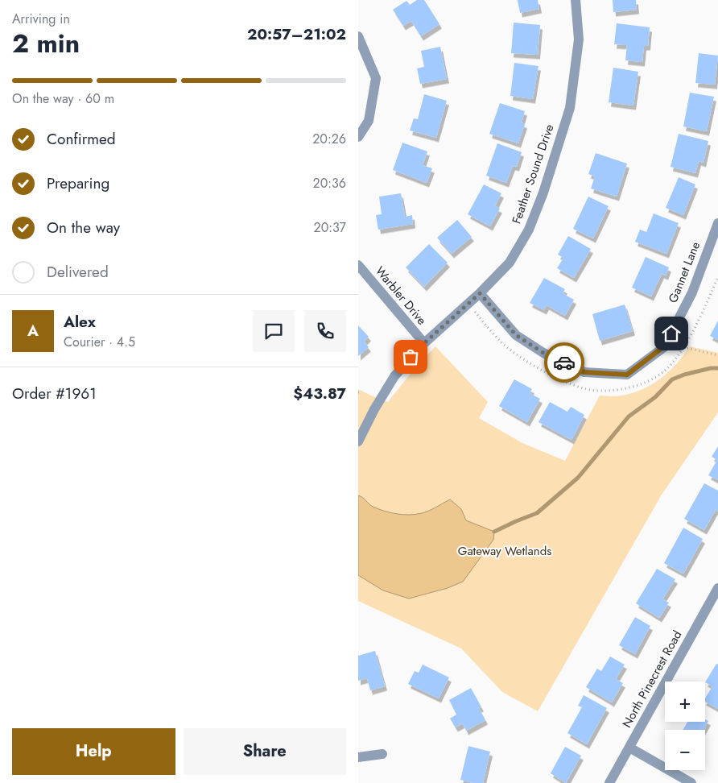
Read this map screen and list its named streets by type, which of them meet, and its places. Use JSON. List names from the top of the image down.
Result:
{
  "streets": {
    "street": [
      "Feather Sound Drive",
      "Gannet Lane",
      "Warbler Drive",
      "North Pinecrest Road"
    ]
  },
  "crossings": [
    ["Feather Sound Drive", "Gannet Lane"],
    ["Feather Sound Drive", "Warbler Drive"]
  ],
  "parks": ["Gateway Wetlands"],
  "page": {
    "heading": ["2 min", "Arriving in", "20:57–21:02"],
    "panel": [
      "Alex",
      "Courier · 4.5",
      "Order #1961",
      "$43.87"
    ],
    "bar": "On the way · 60 m",
    "list": [
      ["Confirmed", "20:26"],
      ["Preparing", "20:36"],
      ["On the way", "20:37"],
      "Delivered"
    ],
    "round": "A",
    "map_buttons": ["+", "−"],
    "buttons": ["Help", "Share"]
  }
}
